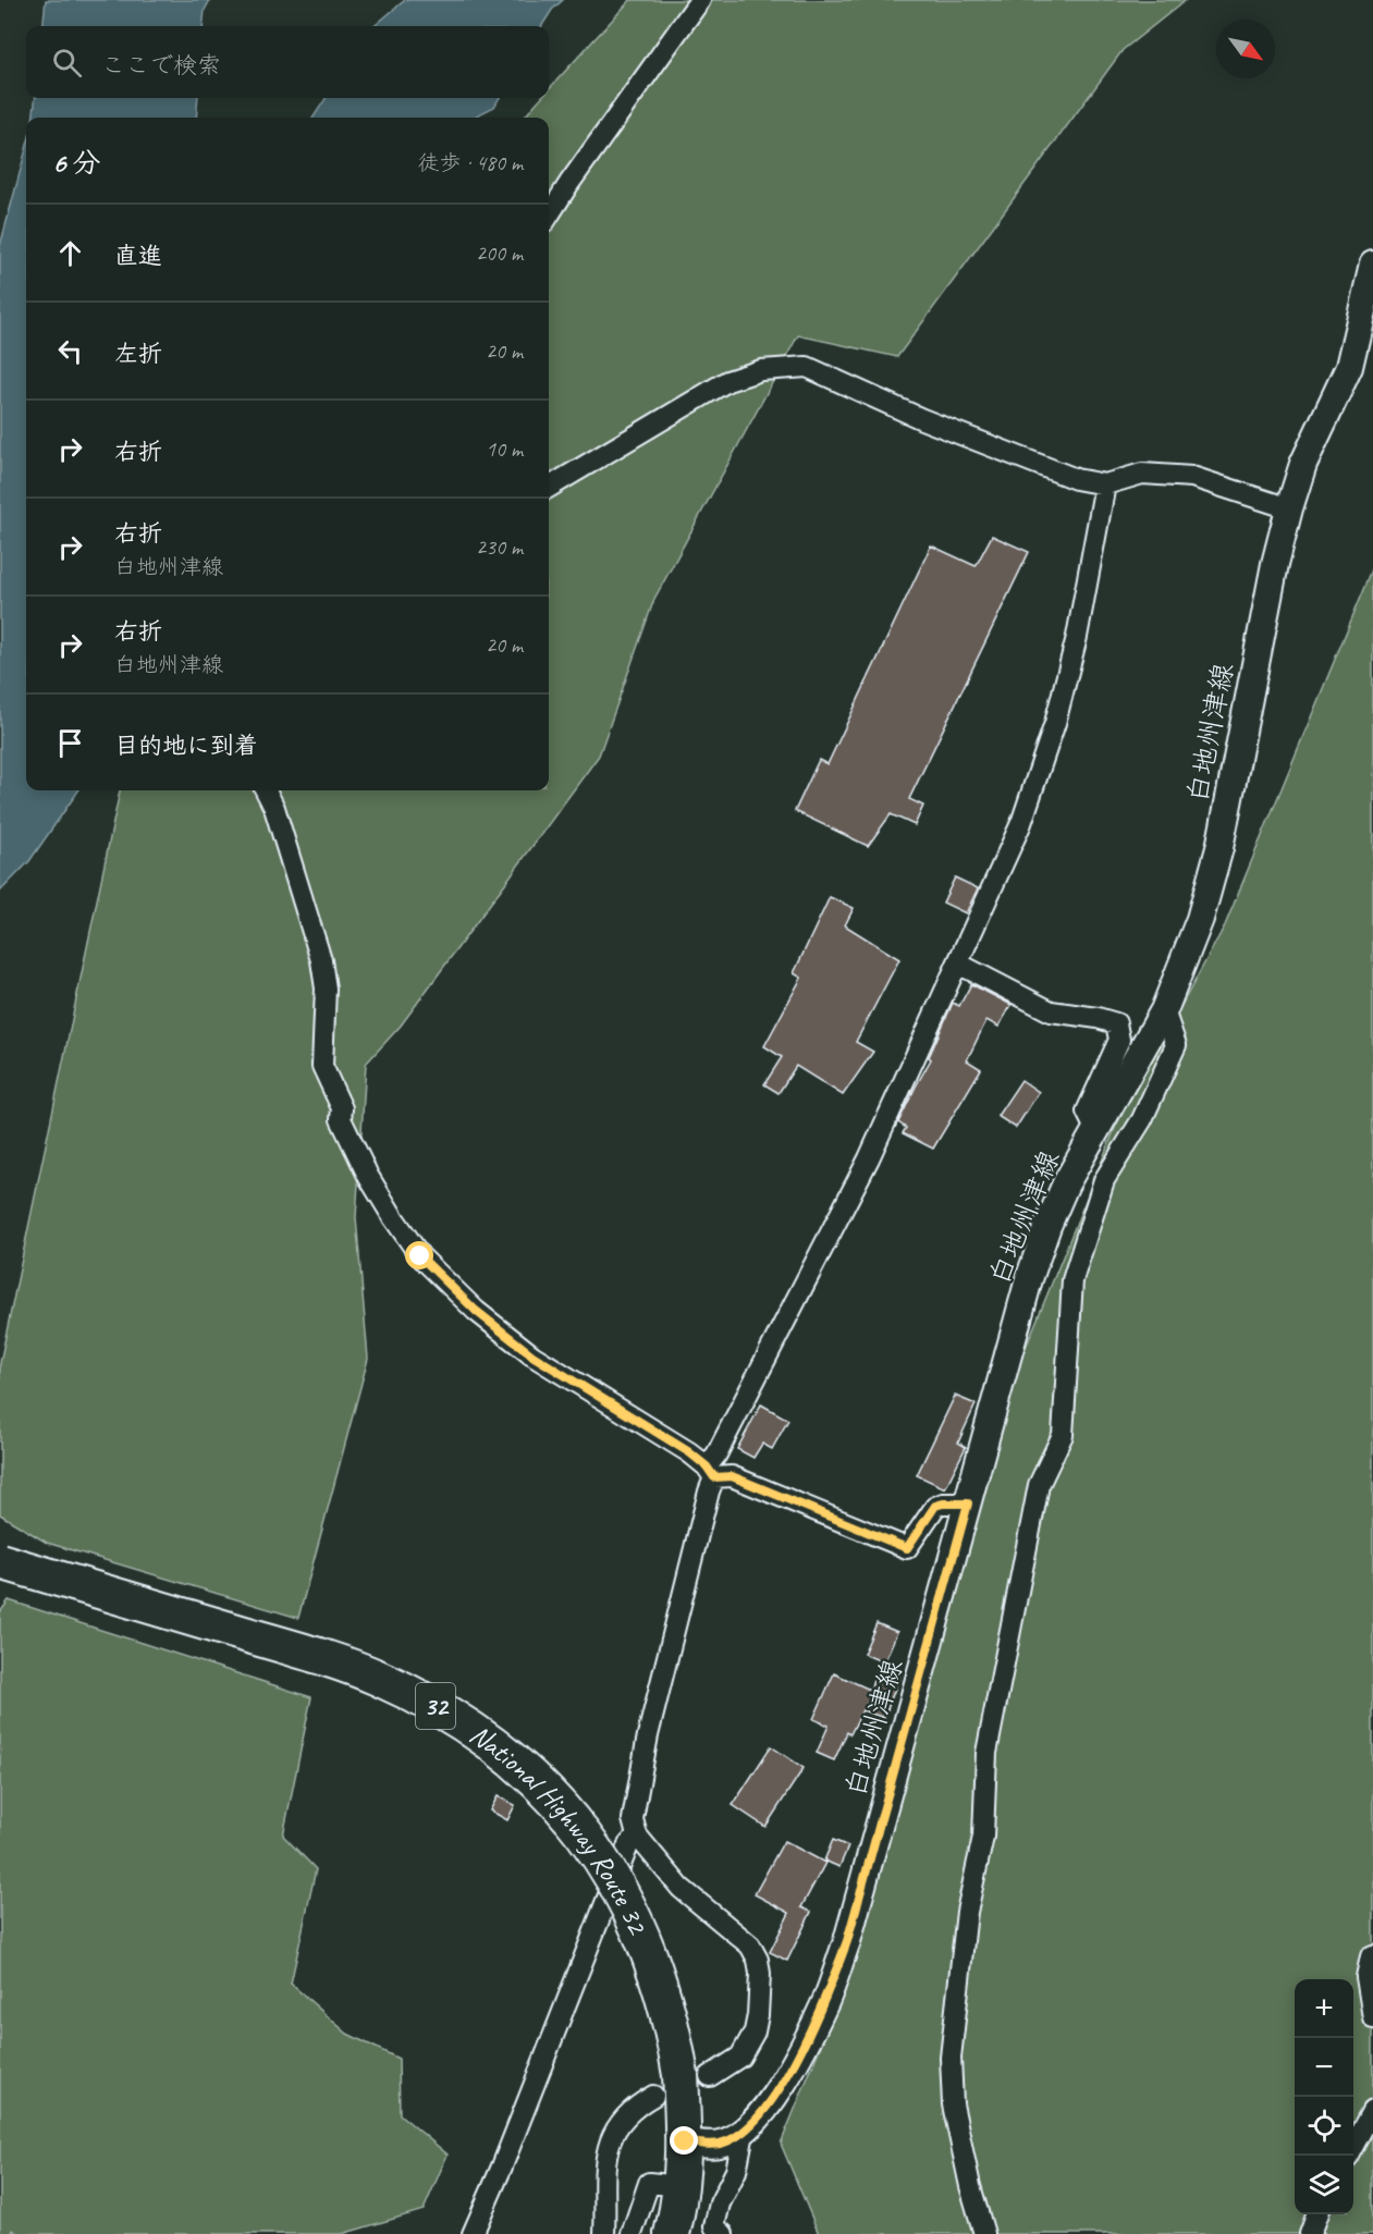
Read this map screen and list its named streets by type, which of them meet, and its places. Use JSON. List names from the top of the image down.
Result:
{
  "streets": {
    "highway": ["32", "National Highway Route 32"],
    "main road": ["白地州津線"]
  },
  "crossings": [
    ["白地州津線", "National Highway Route 32"]
  ],
  "north": "bottom right",
  "page": {
    "search": "ここで検索",
    "heading": ["6 分", "徒歩 · 480 m"],
    "list": [
      ["直進", "200 m"],
      ["左折", "20 m"],
      ["右折", "10 m"],
      ["右折", "白地州津線", "230 m"],
      ["右折", "白地州津線", "20 m"],
      "目的地に到着"
    ],
    "map_buttons": ["+", "−"]
  }
}
